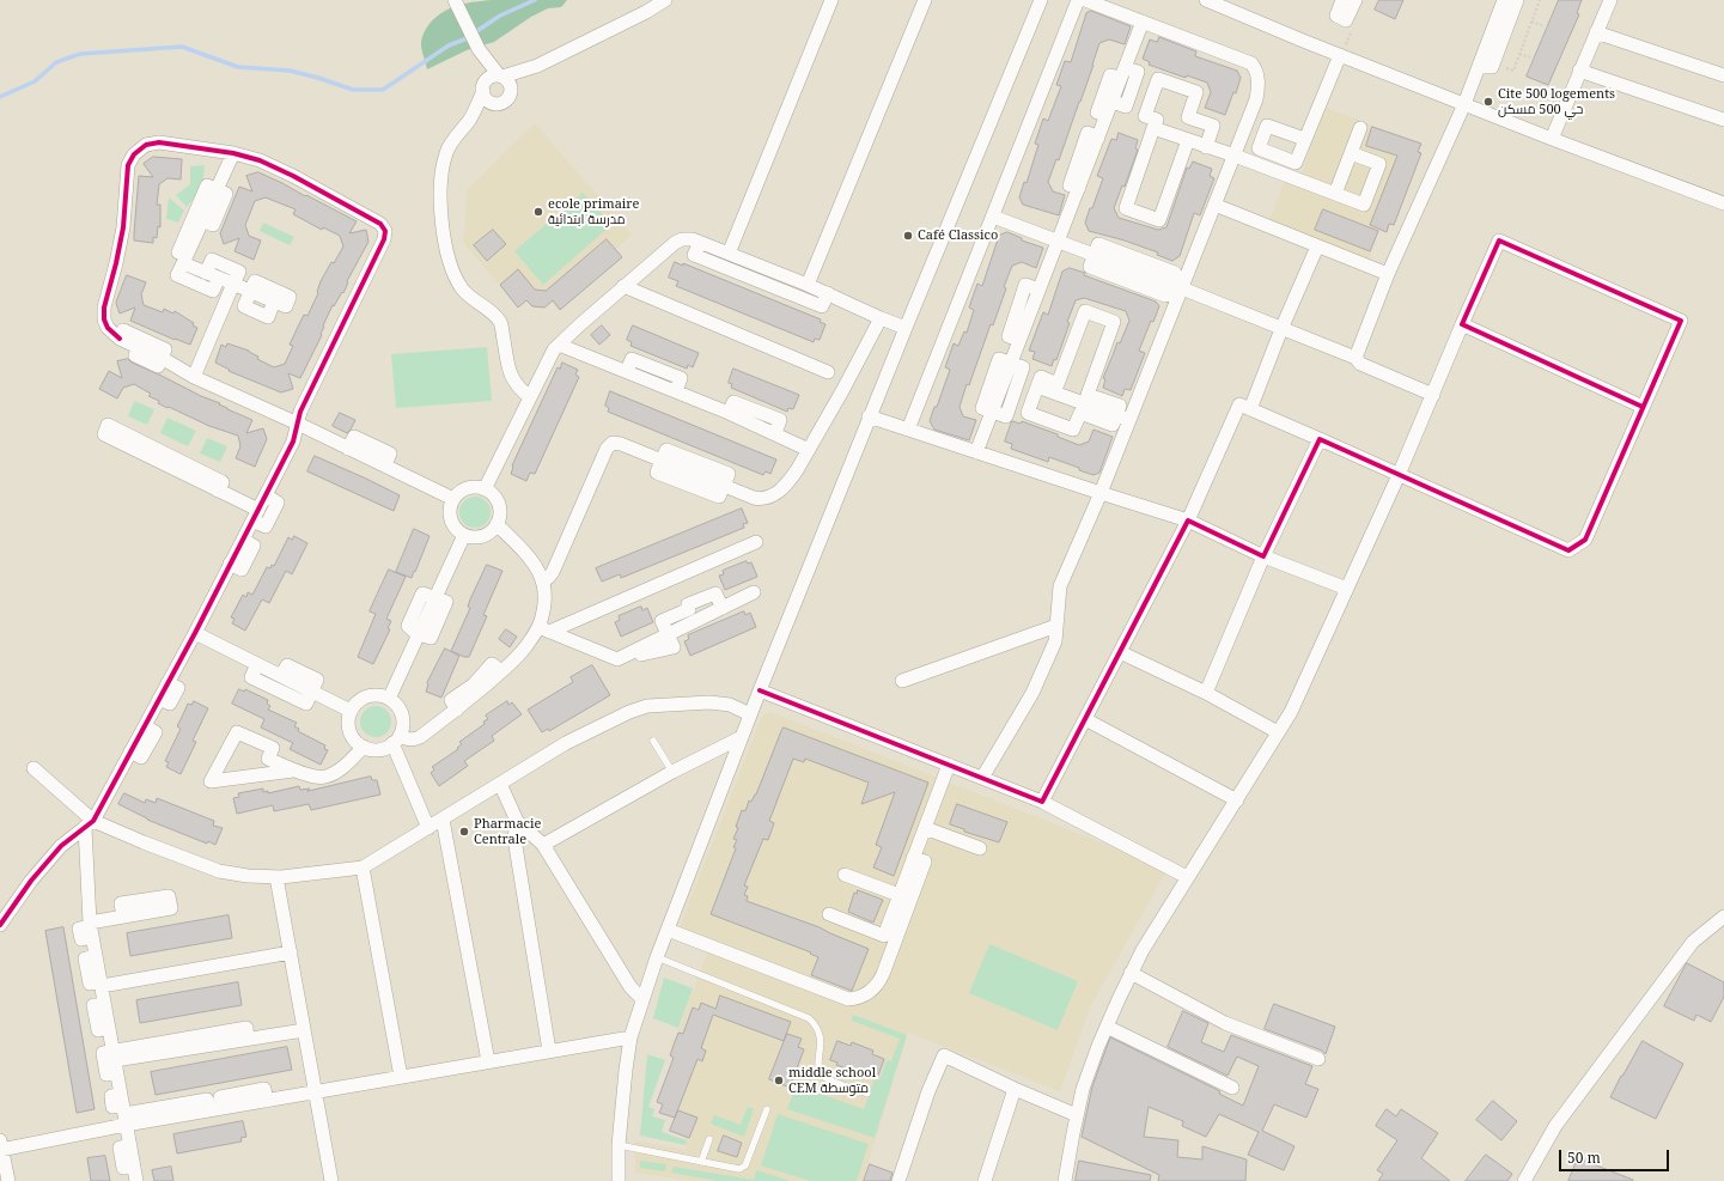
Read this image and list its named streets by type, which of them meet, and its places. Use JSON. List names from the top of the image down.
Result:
{
  "places": [
    "Cite 500 logements حي 500 مسكن",
    "ecole primaire مدرسة ابتدائية",
    "Café Classico",
    "Pharmacie Centrale",
    "middle school CEM متوسطة"
  ],
  "scale_bar": "50 m"
}
